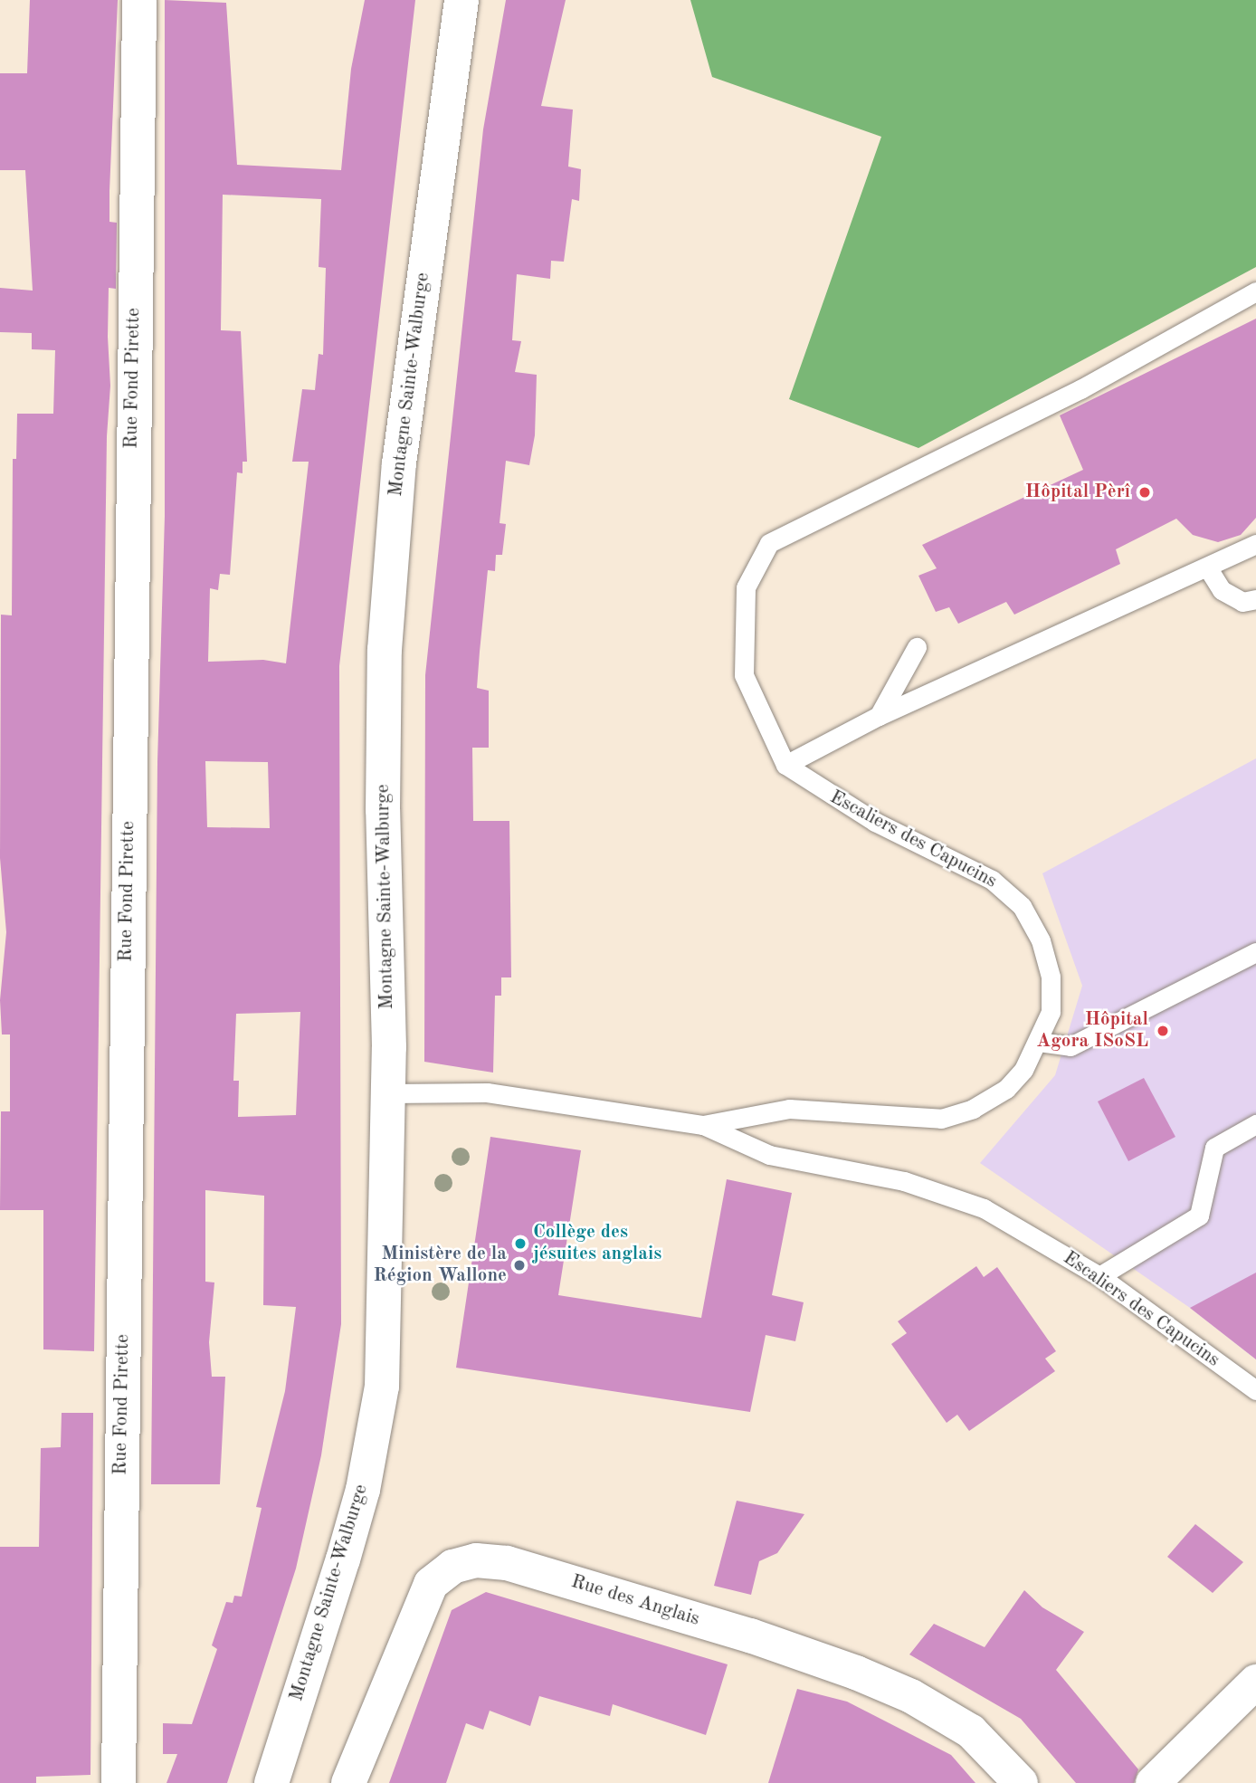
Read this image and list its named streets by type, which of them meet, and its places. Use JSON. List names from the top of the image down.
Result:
{
  "streets": {
    "street": ["Rue Fond Pirette", "Montagne Sainte-Walburge", "Rue des Anglais"],
    "lane": ["Escaliers des Capucins"]
  },
  "crossings": [
    ["Montagne Sainte-Walburge", "Escaliers des Capucins"]
  ],
  "places": [
    "Hôpital Pèrî",
    "Hôpital Agora ISoSL",
    "Collège des jésuites anglais",
    "Ministère de la Région Wallone"
  ]
}
